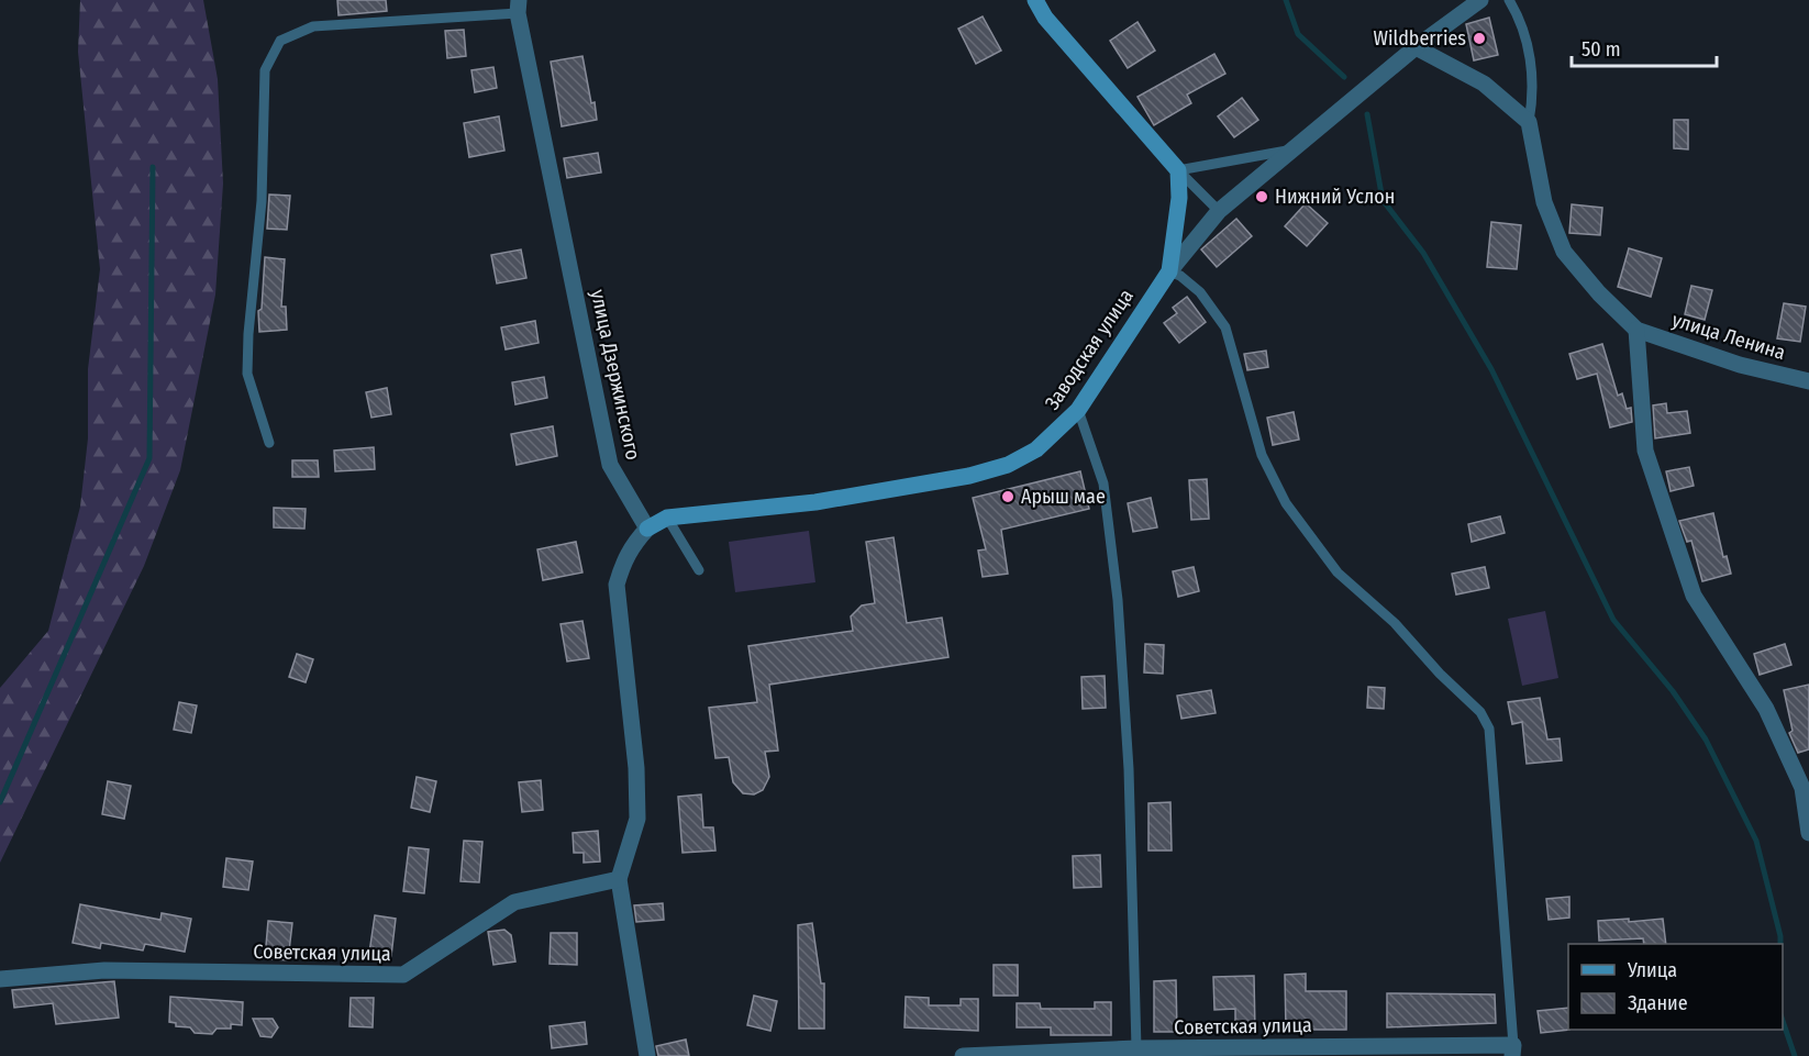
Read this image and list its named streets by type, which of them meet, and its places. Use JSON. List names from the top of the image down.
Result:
{
  "streets": {
    "street": [
      "улица Ленина",
      "Заводская улица",
      "улица Дзержинского",
      "Советская улица"
    ]
  },
  "crossings": [
    ["Заводская улица", "улица Дзержинского"]
  ],
  "places": ["Wildberries", "Нижний Услон", "Арыш мае"],
  "legend": ["Улица", "Здание"],
  "scale_bar": "50 m"
}
